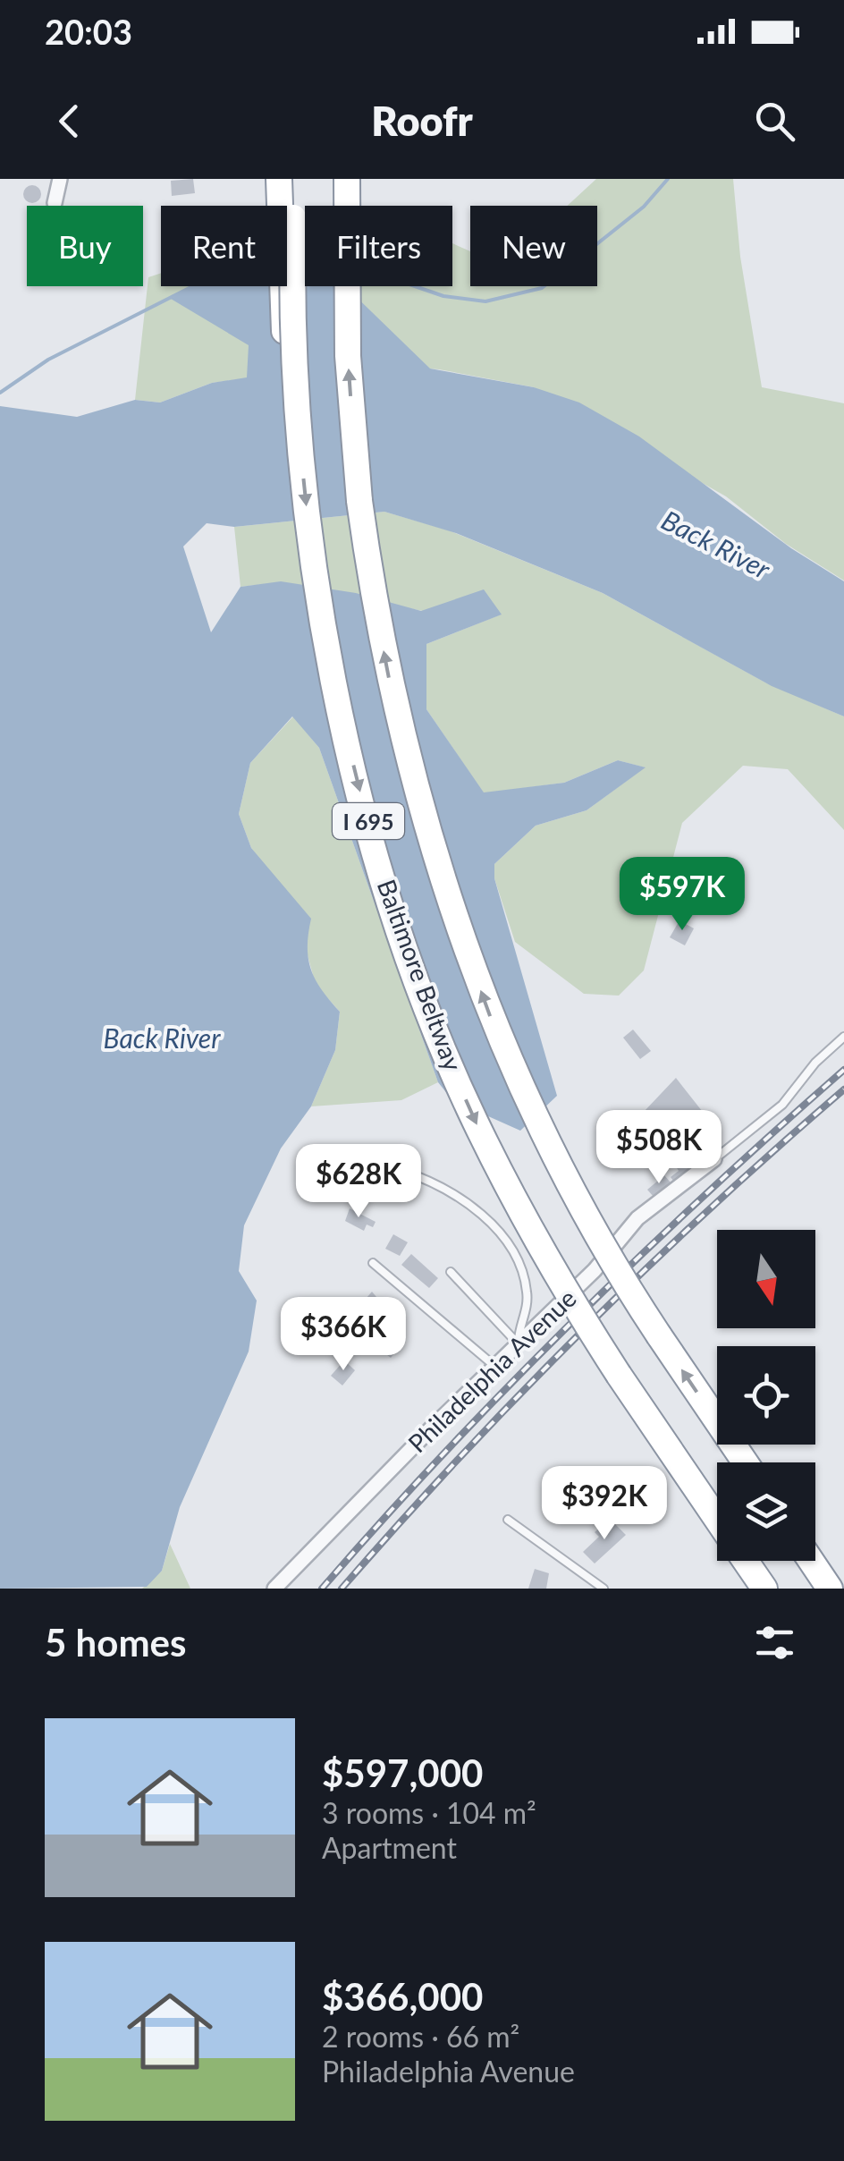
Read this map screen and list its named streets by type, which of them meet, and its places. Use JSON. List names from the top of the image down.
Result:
{
  "streets": {
    "highway": ["I 695", "Baltimore Beltway"],
    "street": ["Philadelphia Avenue"]
  },
  "water": ["Back River"],
  "north": "bottom",
  "page": {
    "status": "20:03",
    "header": "Roofr",
    "chip": [
      "Buy",
      "Rent",
      "Filters",
      "New"
    ],
    "price": [
      "$597K",
      "$508K",
      "$628K",
      "$366K",
      "$392K"
    ],
    "heading": "5 homes",
    "list": [
      {
        "name": "$597,000",
        "note": "3 rooms · 104 m² · Apartment"
      },
      {
        "name": "$366,000",
        "note": "2 rooms · 66 m² · Philadelphia Avenue"
      }
    ]
  }
}
